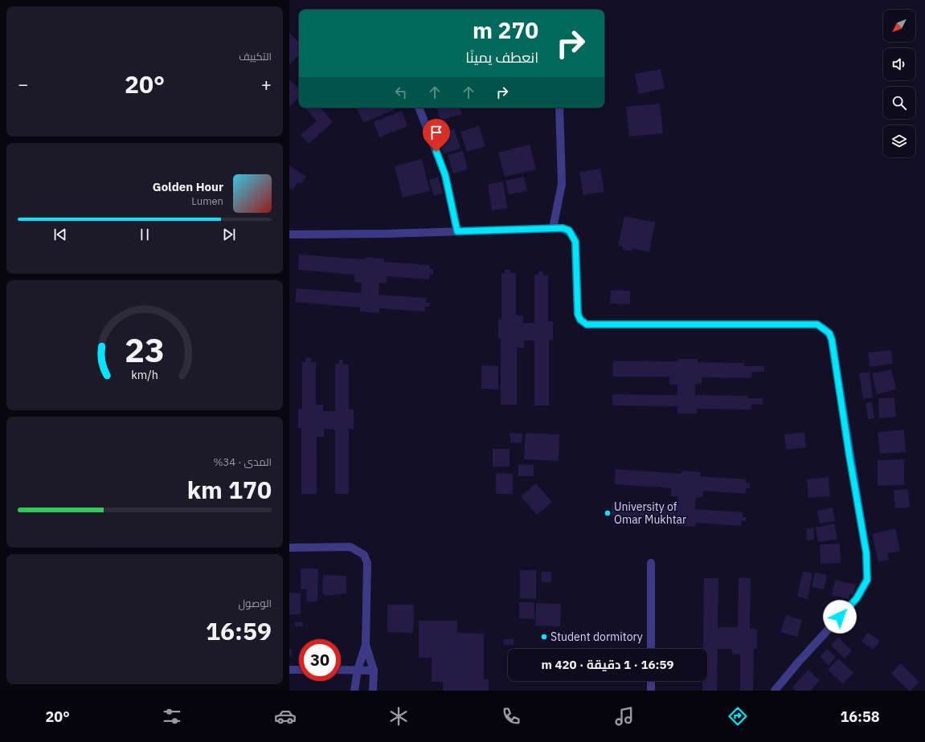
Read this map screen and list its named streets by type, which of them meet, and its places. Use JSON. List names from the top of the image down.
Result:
{
  "places": ["University of Omar Mukhtar", "Student dormitory"],
  "north": "bottom left",
  "page": {
    "tile": [
      "التكييف",
      ["المدى · 34%", "170 km"],
      ["الوصول", "16:59"]
    ],
    "turn": ["270 m", "انعطف يمينًا"],
    "heat": ["−", "20°", "+"],
    "song": ["Golden Hour", "Lumen"],
    "limit": "30",
    "trip": "16:59 · 1 دقيقة · 420 m",
    "tabs": ["16:58", "20°"],
    "gauge": ["23", "km/h"]
  }
}
